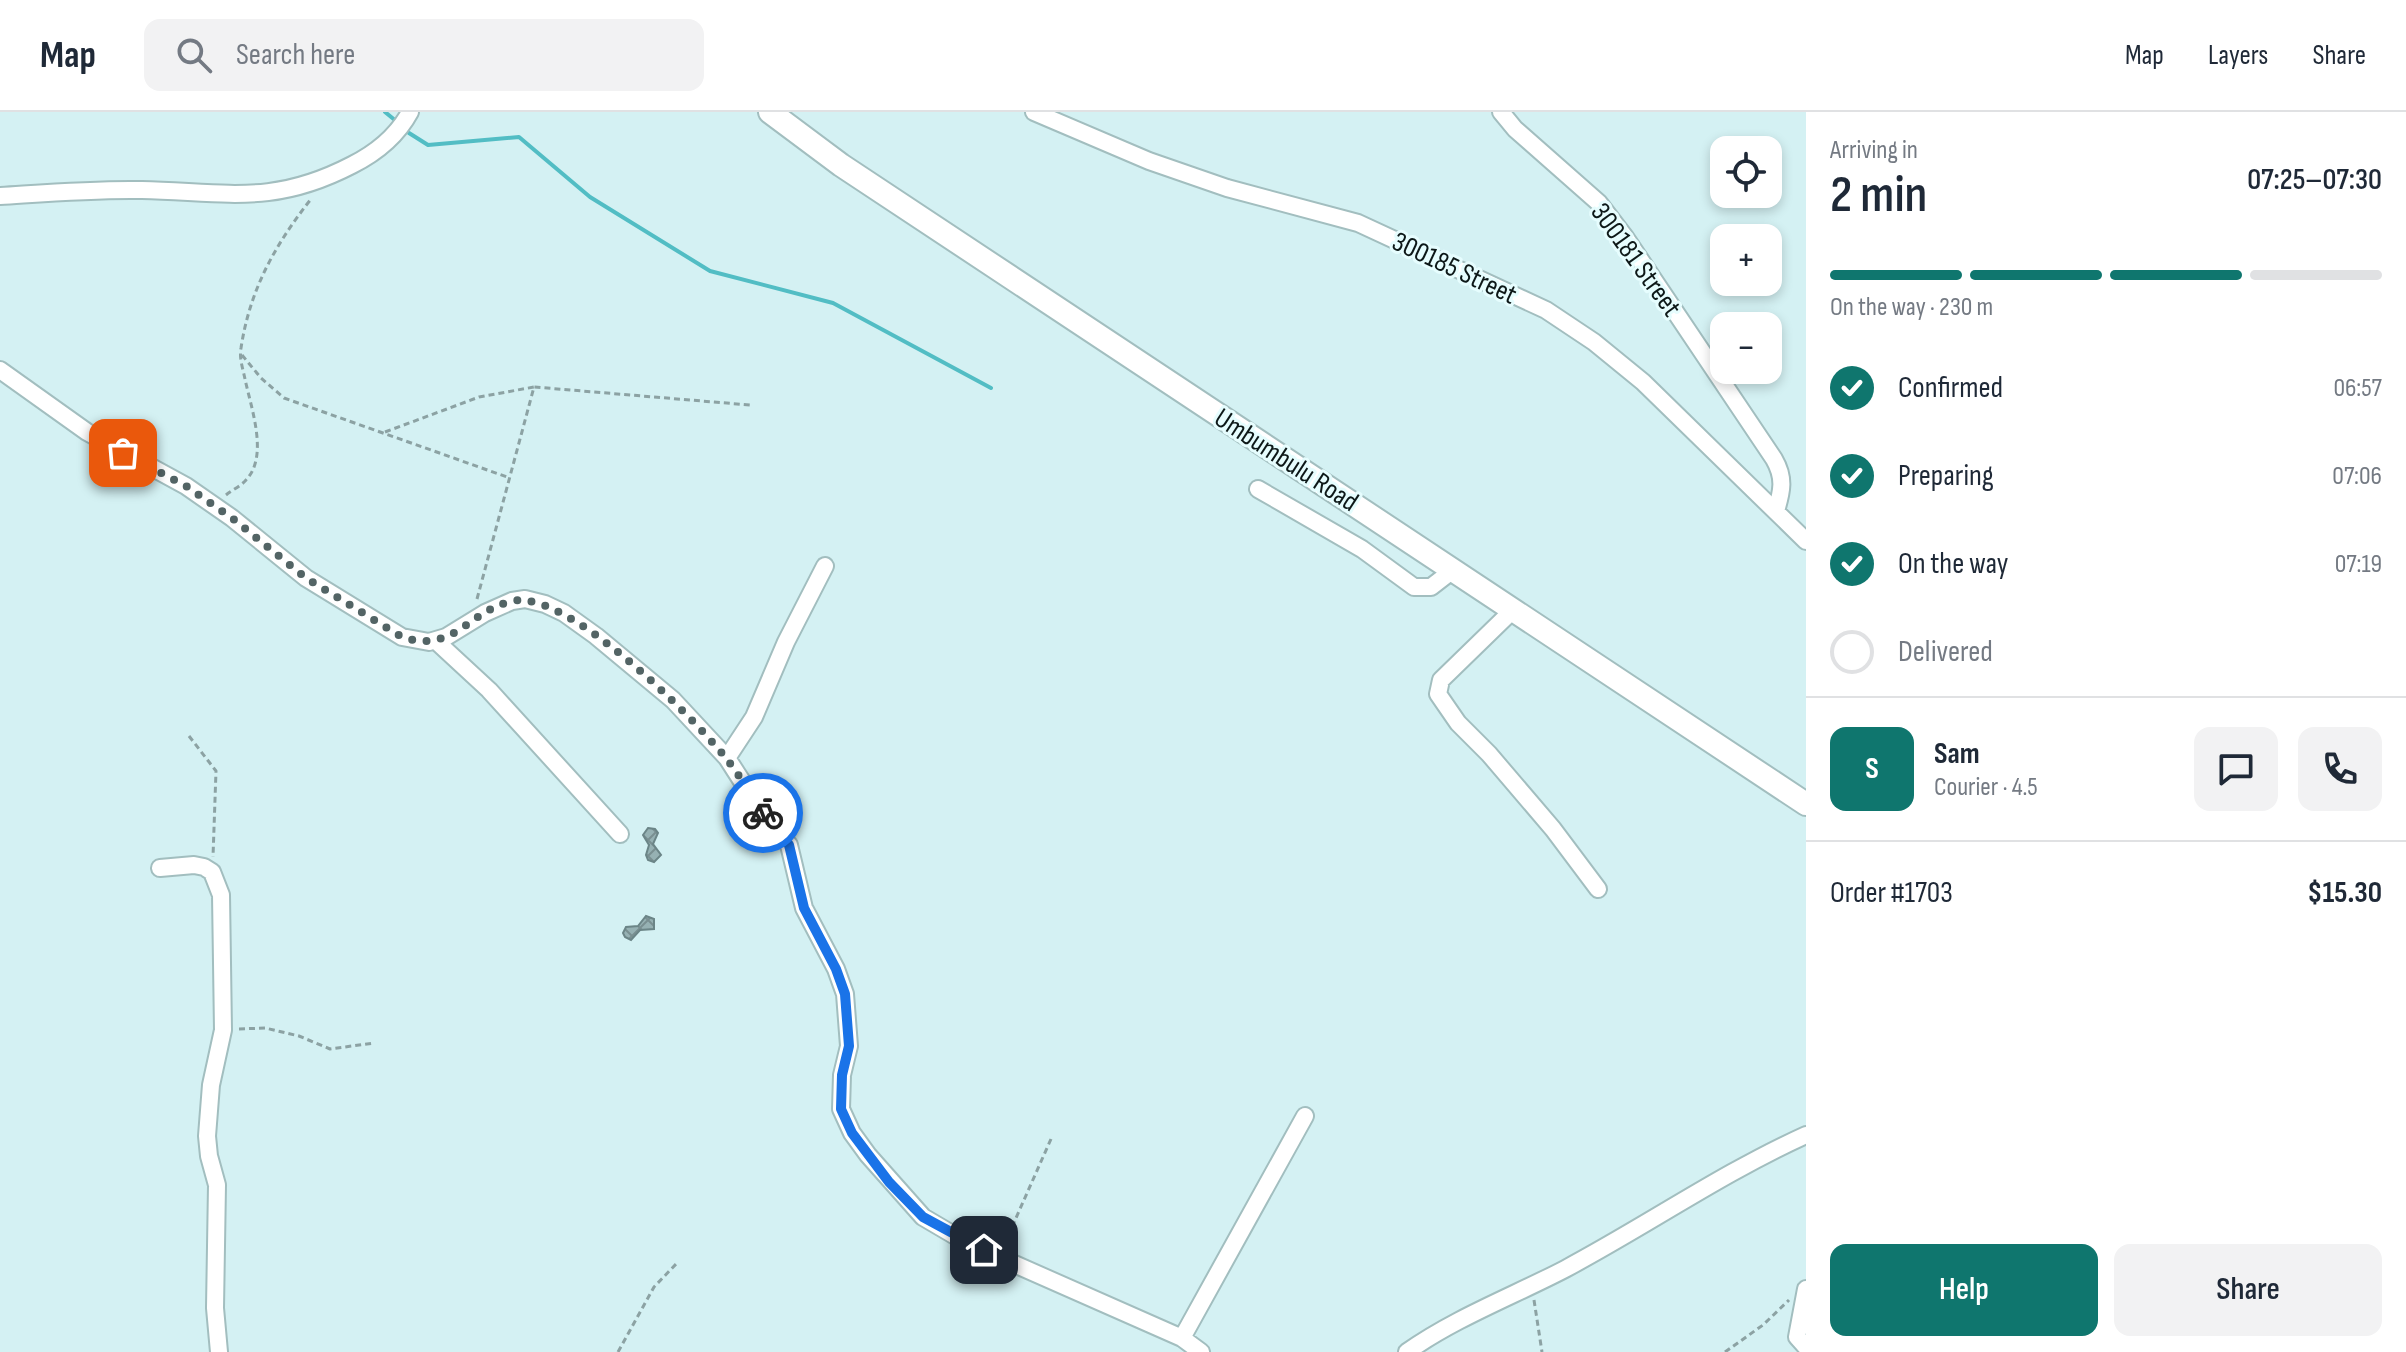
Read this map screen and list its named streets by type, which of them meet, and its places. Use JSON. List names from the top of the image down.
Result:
{
  "streets": {
    "main road": ["Umbumbulu Road"],
    "street": ["300181 Street", "300185 Street"]
  },
  "crossings": [
    ["300181 Street", "300185 Street"]
  ],
  "page": {
    "header": "Map",
    "search": "Search here",
    "nav": ["Map", "Layers", "Share"],
    "heading": ["2 min", "Arriving in", "07:25–07:30"],
    "panel": [
      "Sam",
      "Courier · 4.5",
      "Order #1703",
      "$15.30"
    ],
    "map_buttons": ["+", "−"],
    "bar": "On the way · 230 m",
    "list": [
      ["Confirmed", "06:57"],
      ["Preparing", "07:06"],
      ["On the way", "07:19"],
      "Delivered"
    ],
    "round": "S",
    "buttons": ["Help", "Share"]
  }
}
